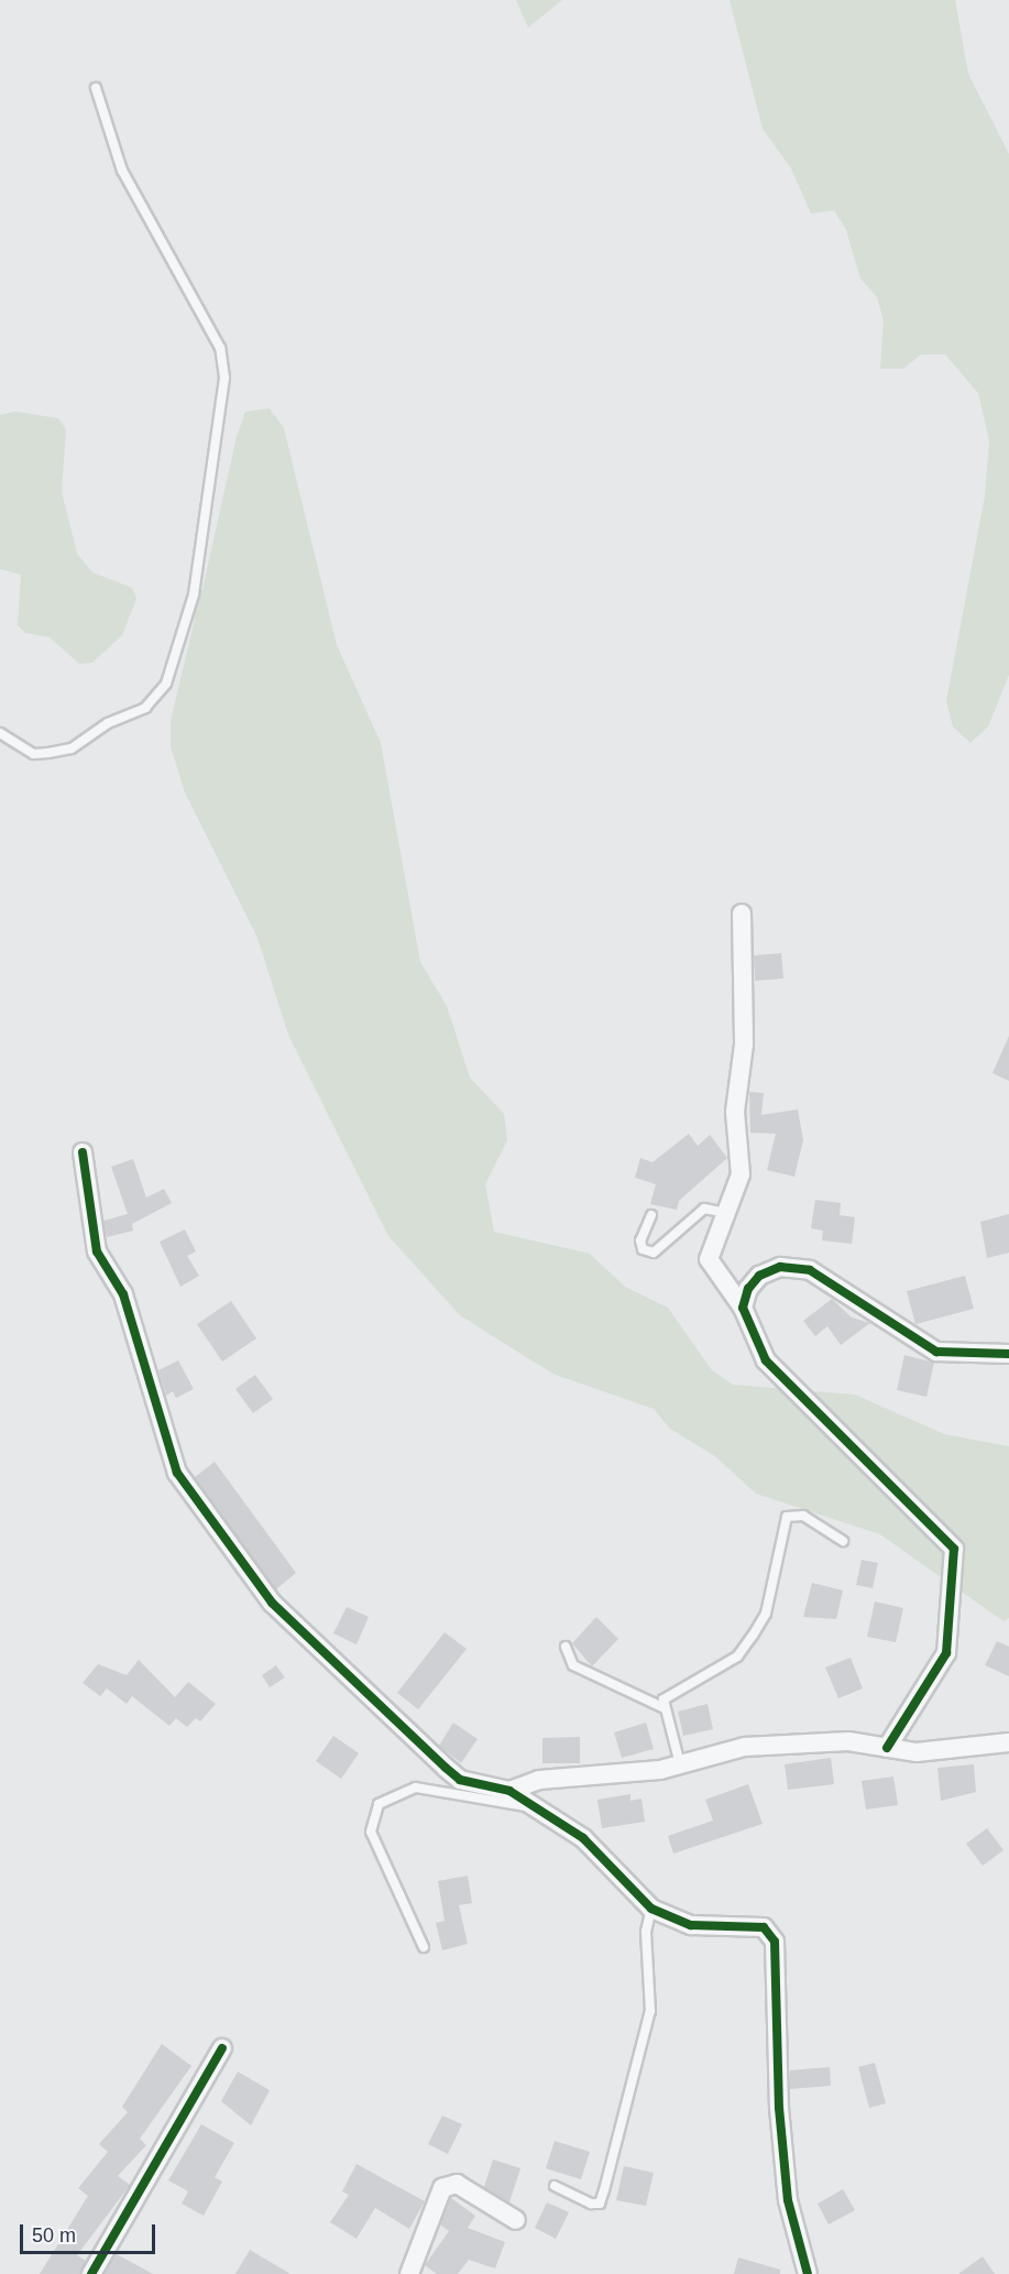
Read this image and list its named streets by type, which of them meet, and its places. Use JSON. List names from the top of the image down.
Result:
{
  "scale_bar": "50 m"
}
